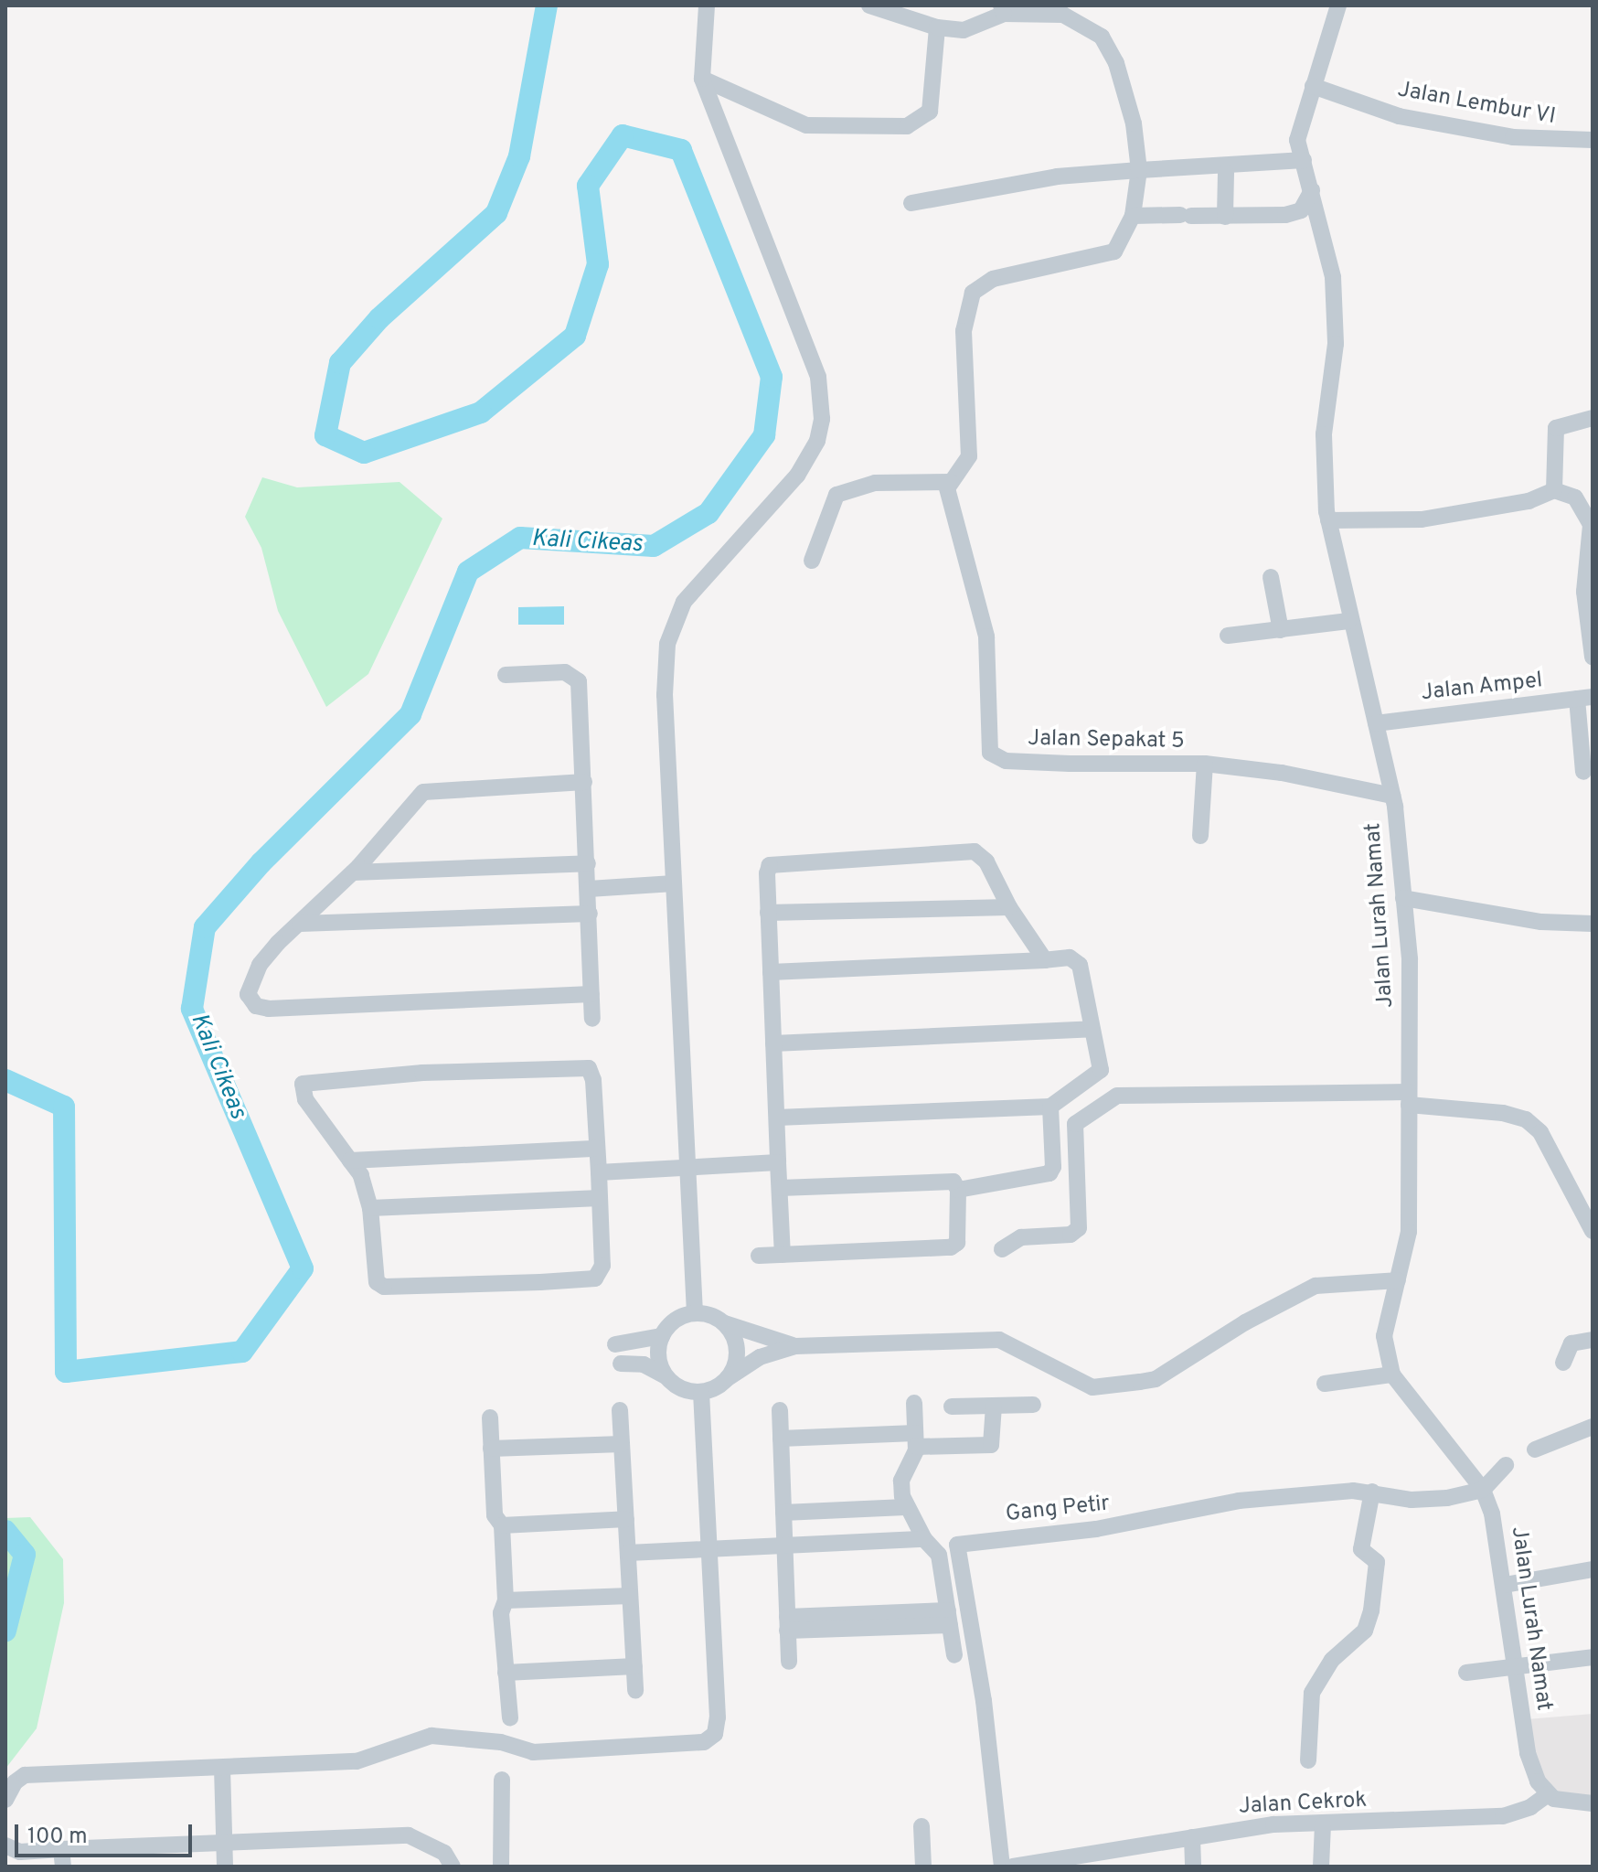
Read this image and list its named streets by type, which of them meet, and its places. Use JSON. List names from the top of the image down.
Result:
{
  "streets": {
    "street": [
      "Jalan Lembur VI",
      "Jalan Ampel",
      "Jalan Sepakat 5",
      "Jalan Lurah Namat",
      "Gang Petir",
      "Jalan Cekrok"
    ]
  },
  "crossings": [
    ["Jalan Lembur VI", "Jalan Lurah Namat"],
    ["Jalan Ampel", "Jalan Lurah Namat"],
    ["Jalan Sepakat 5", "Jalan Lurah Namat"],
    ["Jalan Lurah Namat", "Gang Petir"],
    ["Jalan Lurah Namat", "Jalan Cekrok"]
  ],
  "water": ["Kali Cikeas"],
  "scale_bar": "100 m"
}
